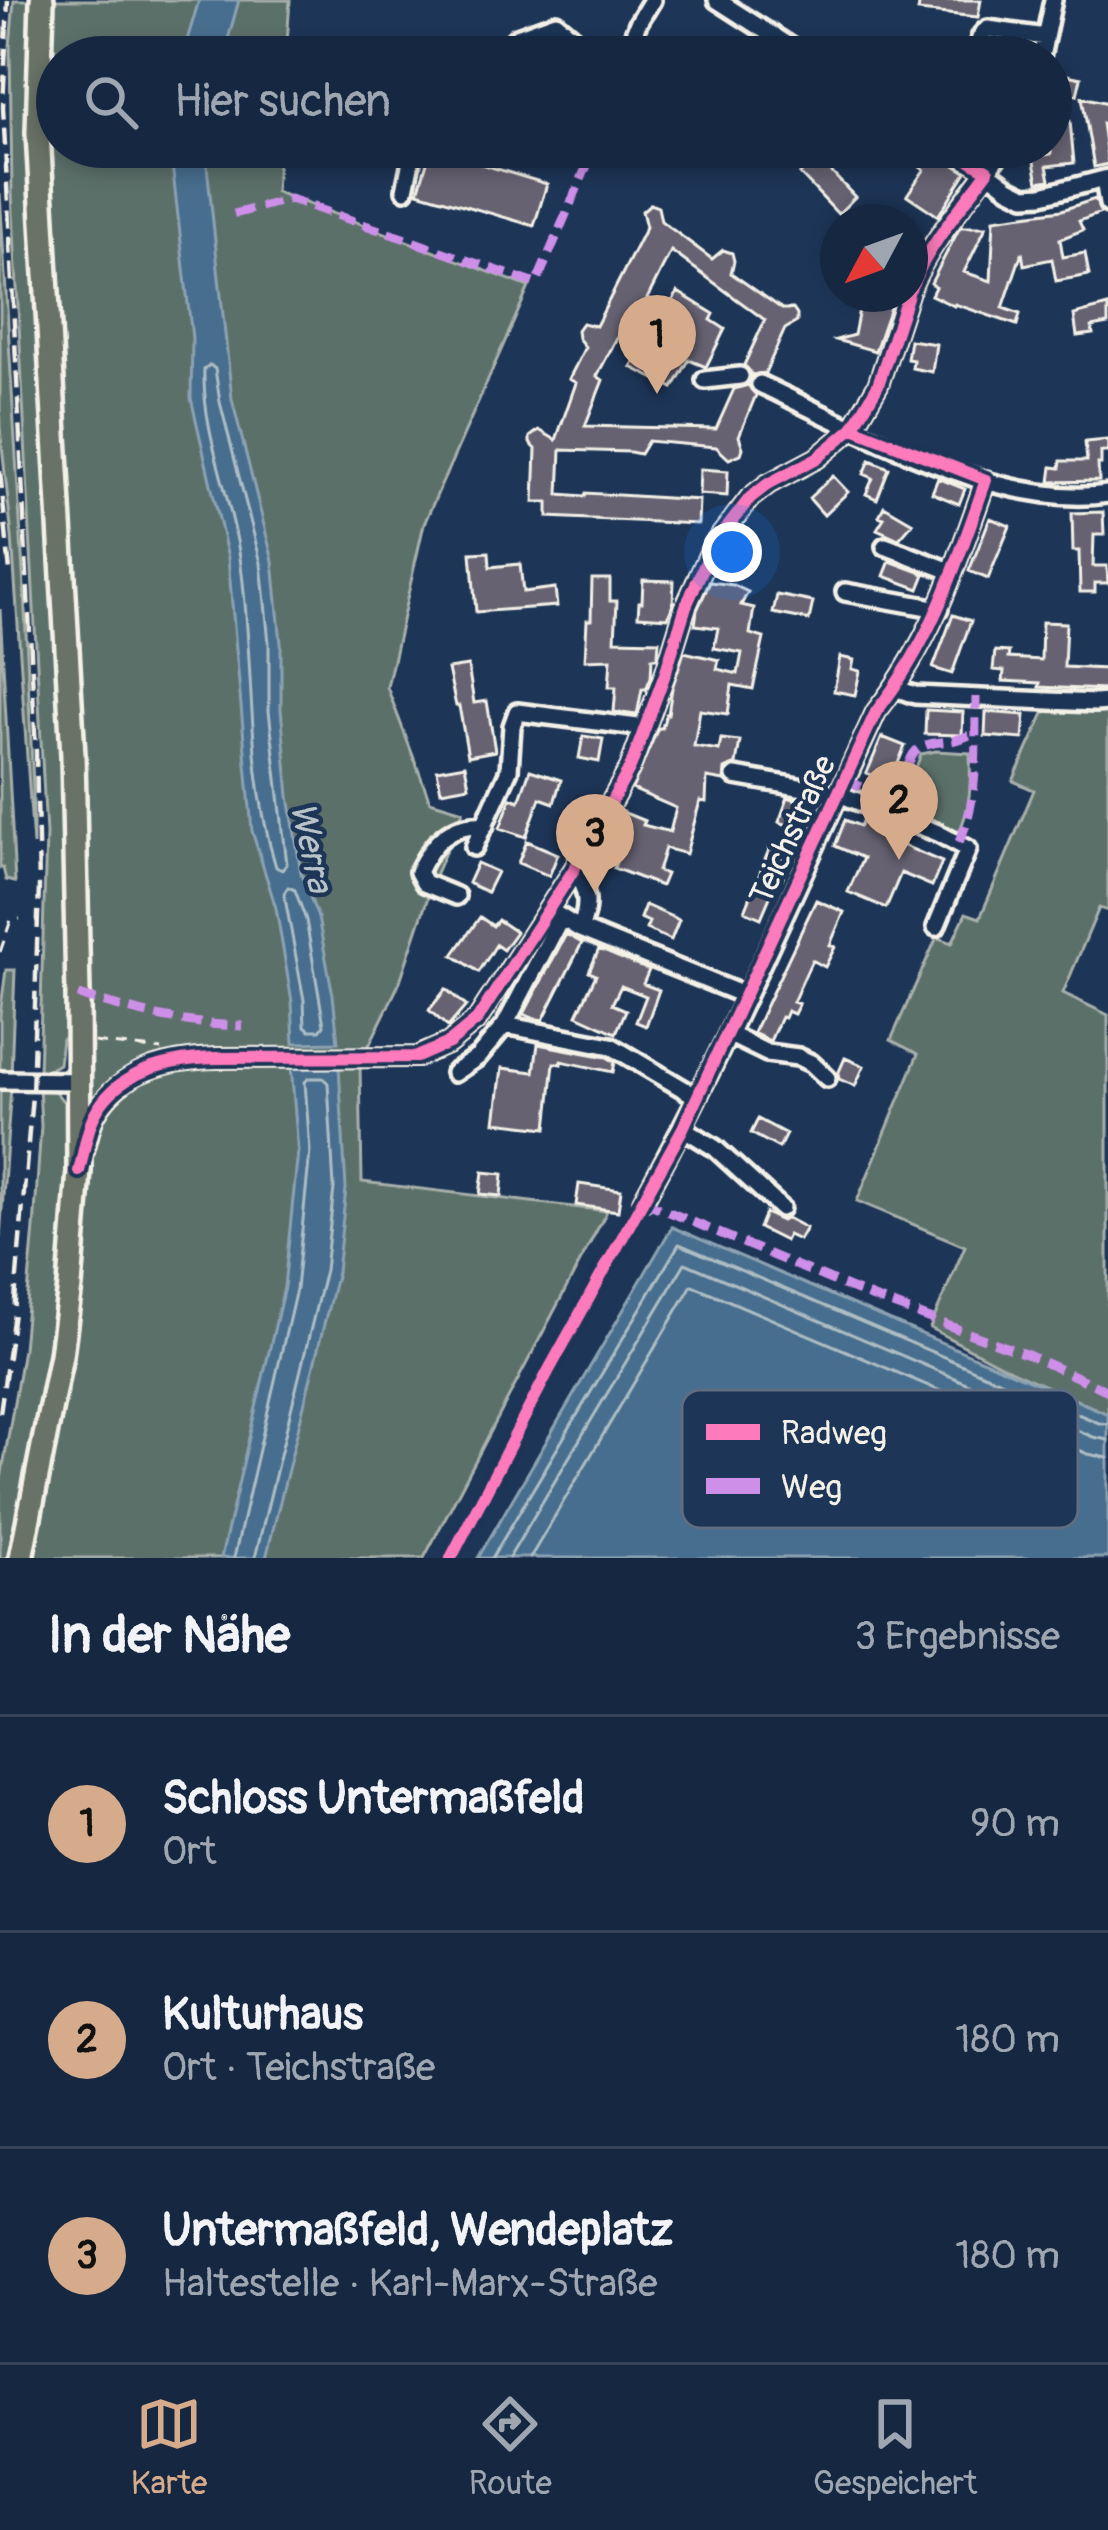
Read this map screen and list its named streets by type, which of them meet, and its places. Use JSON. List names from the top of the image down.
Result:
{
  "streets": {
    "street": ["Teichstraße"]
  },
  "water": ["Werra"],
  "legend": ["Radweg", "Weg"],
  "north": "bottom left",
  "page": {
    "search": "Hier suchen",
    "pins": ["1", "2", "3"],
    "heading": ["In der Nähe", "3 Ergebnisse"],
    "list": [
      {
        "mark": "1",
        "name": "Schloss Untermaßfeld",
        "note": "Ort",
        "value": "90 m"
      },
      {
        "mark": "2",
        "name": "Kulturhaus",
        "note": "Ort · Teichstraße",
        "value": "180 m"
      },
      {
        "mark": "3",
        "name": "Untermaßfeld, Wendeplatz",
        "note": "Haltestelle · Karl-Marx-Straße",
        "value": "180 m"
      }
    ],
    "nav": ["Karte", "Route", "Gespeichert"]
  }
}
